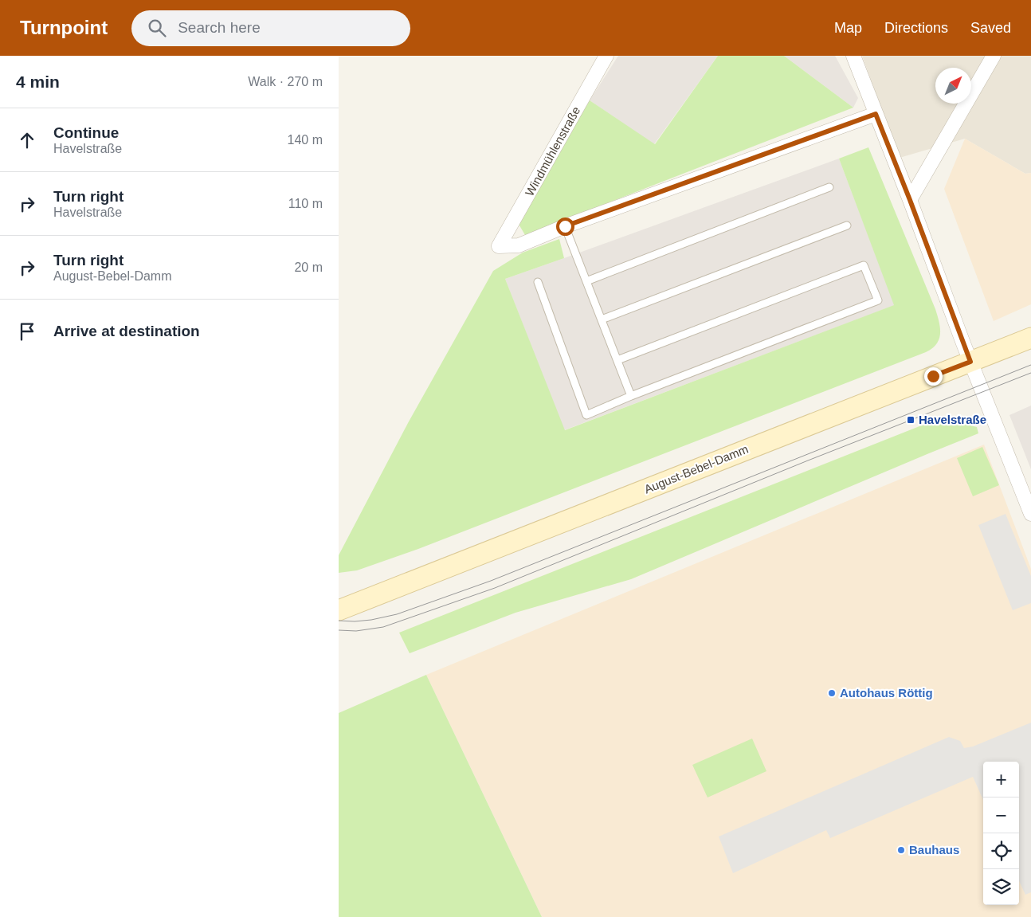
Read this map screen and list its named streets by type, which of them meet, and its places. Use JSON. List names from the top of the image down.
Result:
{
  "streets": {
    "main road": ["August-Bebel-Damm"],
    "street": ["Windmühlenstraße"]
  },
  "places": {
    "transit": ["Havelstraße"],
    "other": ["Autohaus Röttig", "Bauhaus"]
  },
  "north": "top right",
  "page": {
    "header": "Turnpoint",
    "search": "Search here",
    "nav": ["Map", "Directions", "Saved"],
    "heading": ["4 min", "Walk · 270 m"],
    "list": [
      ["Continue", "Havelstraße", "140 m"],
      ["Turn right", "Havelstraße", "110 m"],
      ["Turn right", "August-Bebel-Damm", "20 m"],
      "Arrive at destination"
    ],
    "map_buttons": ["+", "−"]
  }
}
